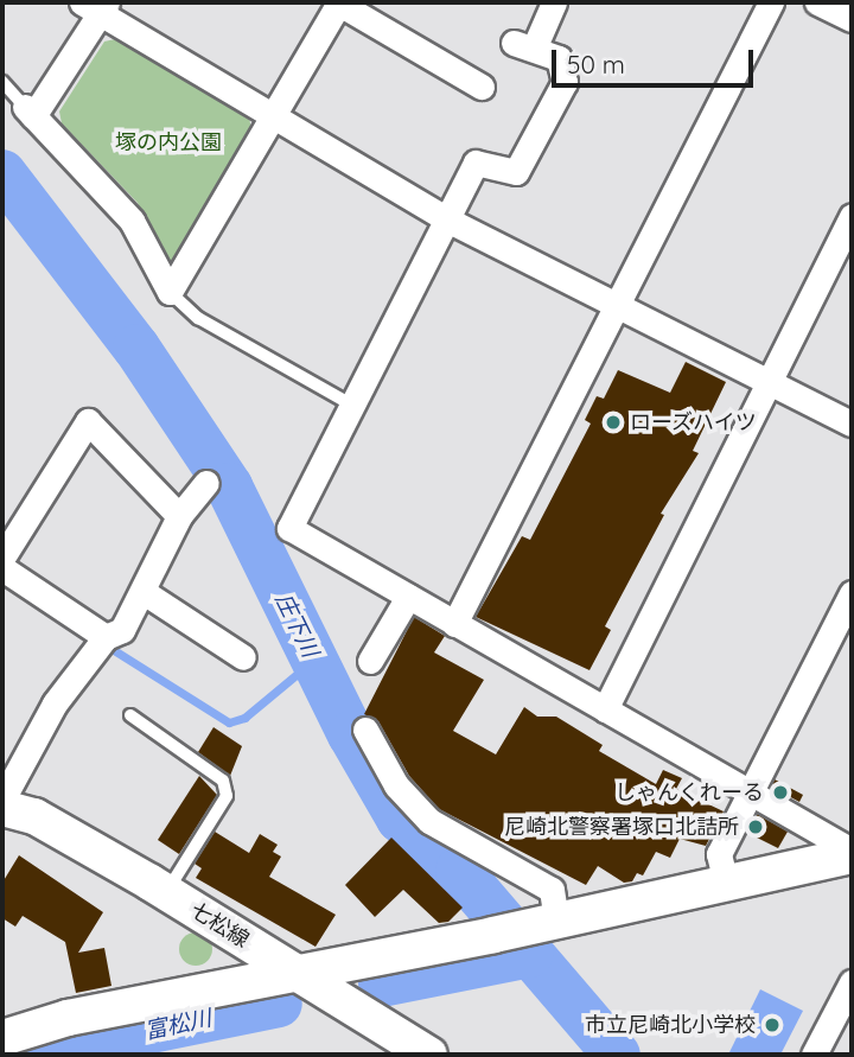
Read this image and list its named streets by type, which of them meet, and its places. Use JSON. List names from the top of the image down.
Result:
{
  "streets": {
    "street": ["七松線"]
  },
  "water": ["庄下川", "富松川"],
  "parks": ["塚の内公園"],
  "places": [
    "ローズハイツ",
    "しゃんくれーる",
    "尼崎北警察署塚口北詰所",
    "市立尼崎北小学校"
  ],
  "scale_bar": "50 m"
}
